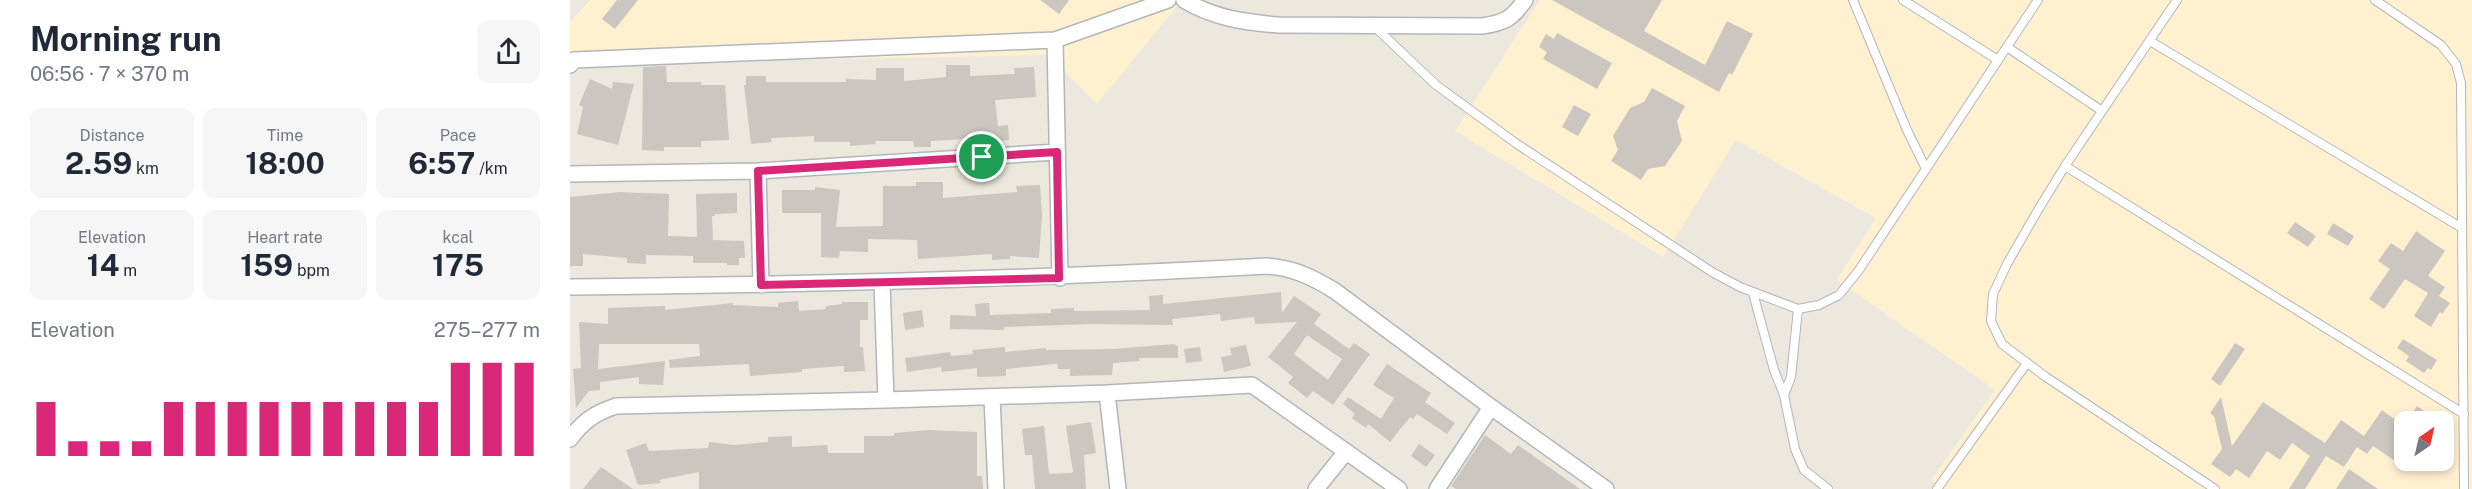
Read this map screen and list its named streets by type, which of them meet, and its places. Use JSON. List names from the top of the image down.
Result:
{
  "north": "top right",
  "page": {
    "heading": ["Morning run", "06:56 · 7 × 370 m"],
    "stats": [
      ["Distance", "2.59 km"],
      ["Time", "18:00"],
      ["Pace", "6:57 /km"],
      ["Elevation", "14 m"],
      ["Heart rate", "159 bpm"],
      ["kcal", "175"]
    ],
    "chart": ["Elevation", "275–277 m"]
  }
}
